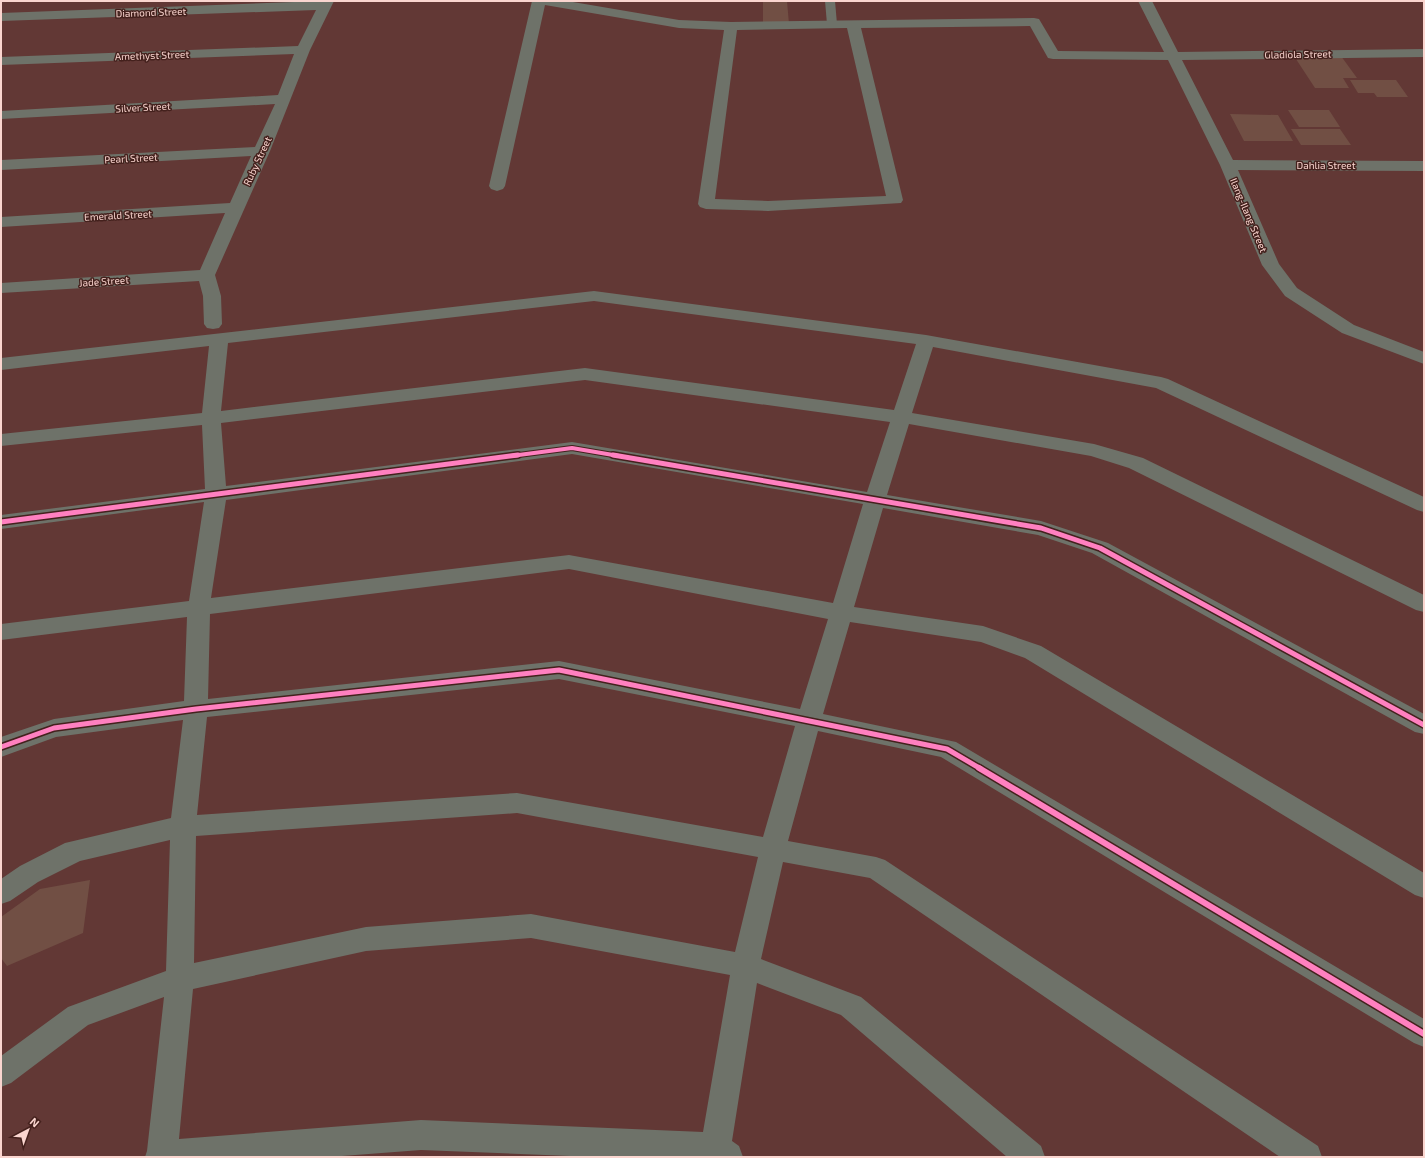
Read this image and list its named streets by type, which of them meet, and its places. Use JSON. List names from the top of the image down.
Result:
{
  "streets": {
    "street": [
      "Diamond Street",
      "Gladiola Street",
      "Amethyst Street",
      "Silver Street",
      "Pearl Street",
      "Ruby Street",
      "Dahlia Street",
      "Emerald Street",
      "Ilang-Ilang Street",
      "Jade Street"
    ]
  },
  "crossings": [
    ["Diamond Street", "Ruby Street"],
    ["Gladiola Street", "Ilang-Ilang Street"],
    ["Amethyst Street", "Ruby Street"],
    ["Silver Street", "Ruby Street"],
    ["Pearl Street", "Ruby Street"],
    ["Ruby Street", "Emerald Street"],
    ["Ruby Street", "Jade Street"],
    ["Dahlia Street", "Ilang-Ilang Street"]
  ],
  "north": "top right"
}
